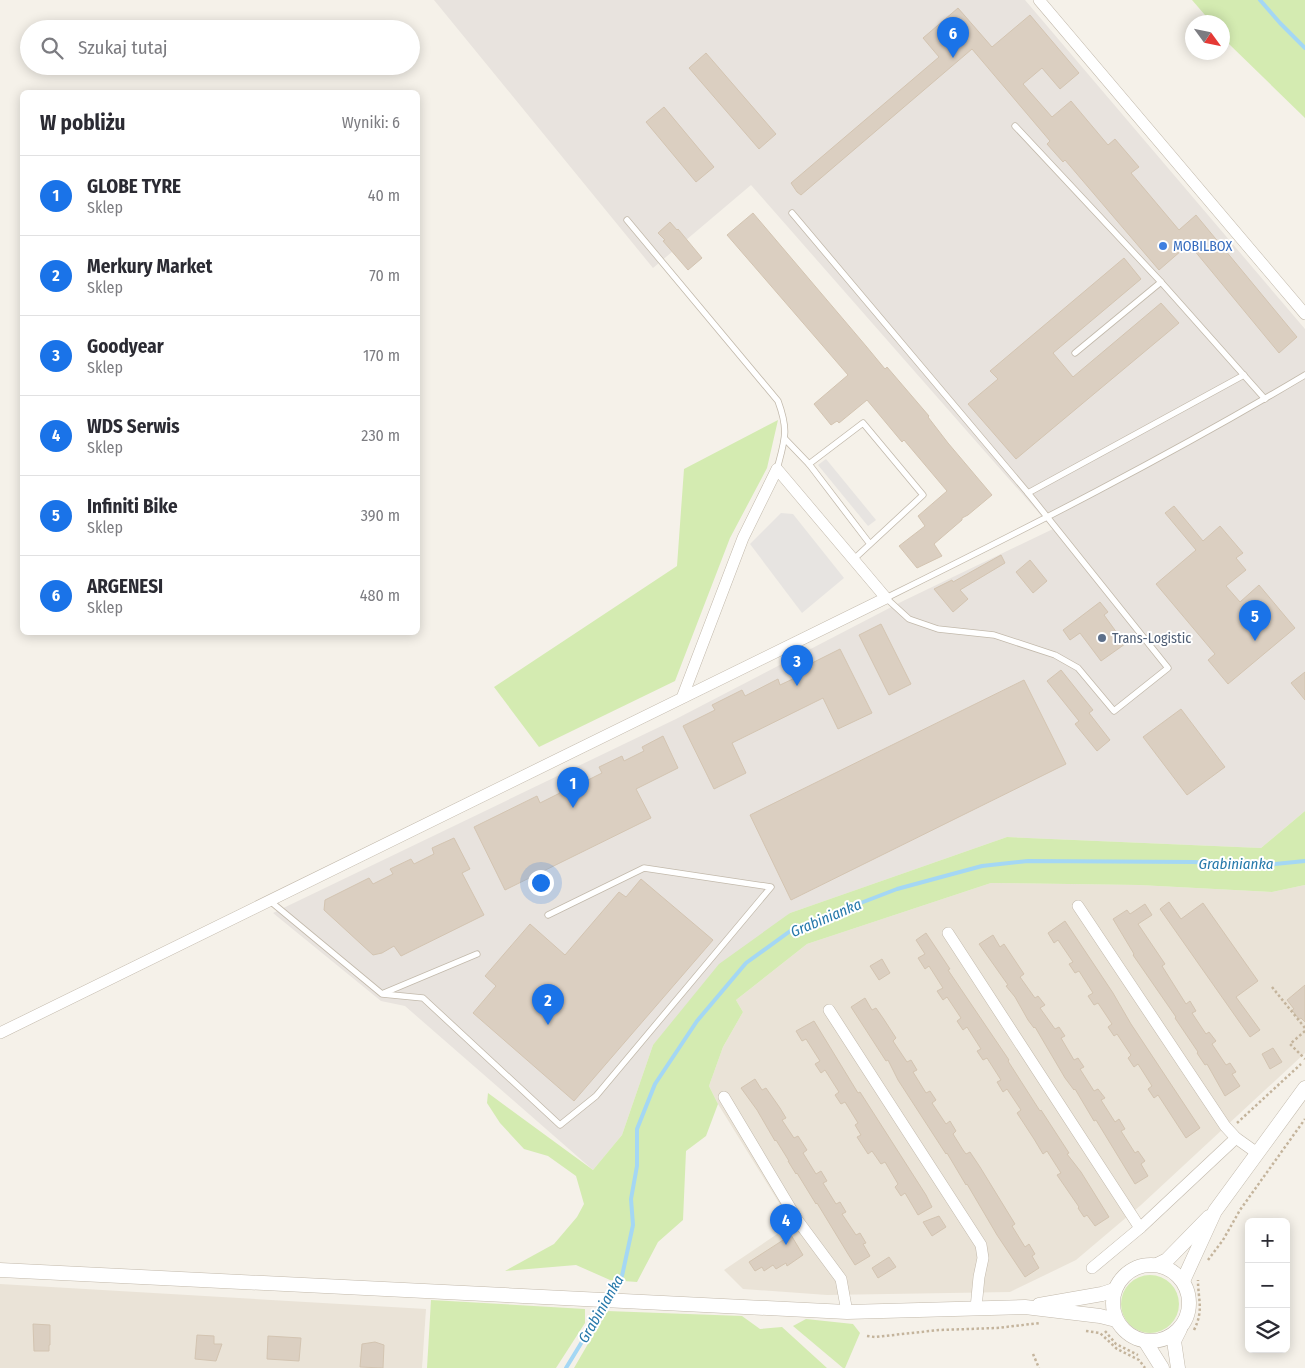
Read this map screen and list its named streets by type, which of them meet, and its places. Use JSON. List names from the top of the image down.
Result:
{
  "water": ["Grabinianka"],
  "places": ["MOBILBOX", "Trans-Logistic"],
  "north": "bottom right",
  "page": {
    "pins": [
      "6",
      "5",
      "3",
      "1",
      "2",
      "4"
    ],
    "search": "Szukaj tutaj",
    "heading": ["W pobliżu", "Wyniki: 6"],
    "list": [
      {
        "mark": "1",
        "name": "GLOBE TYRE",
        "note": "Sklep",
        "value": "40 m"
      },
      {
        "mark": "2",
        "name": "Merkury Market",
        "note": "Sklep",
        "value": "70 m"
      },
      {
        "mark": "3",
        "name": "Goodyear",
        "note": "Sklep",
        "value": "170 m"
      },
      {
        "mark": "4",
        "name": "WDS Serwis",
        "note": "Sklep",
        "value": "230 m"
      },
      {
        "mark": "5",
        "name": "Infiniti Bike",
        "note": "Sklep",
        "value": "390 m"
      },
      {
        "mark": "6",
        "name": "ARGENESI",
        "note": "Sklep",
        "value": "480 m"
      }
    ],
    "map_buttons": ["+", "−"]
  }
}
